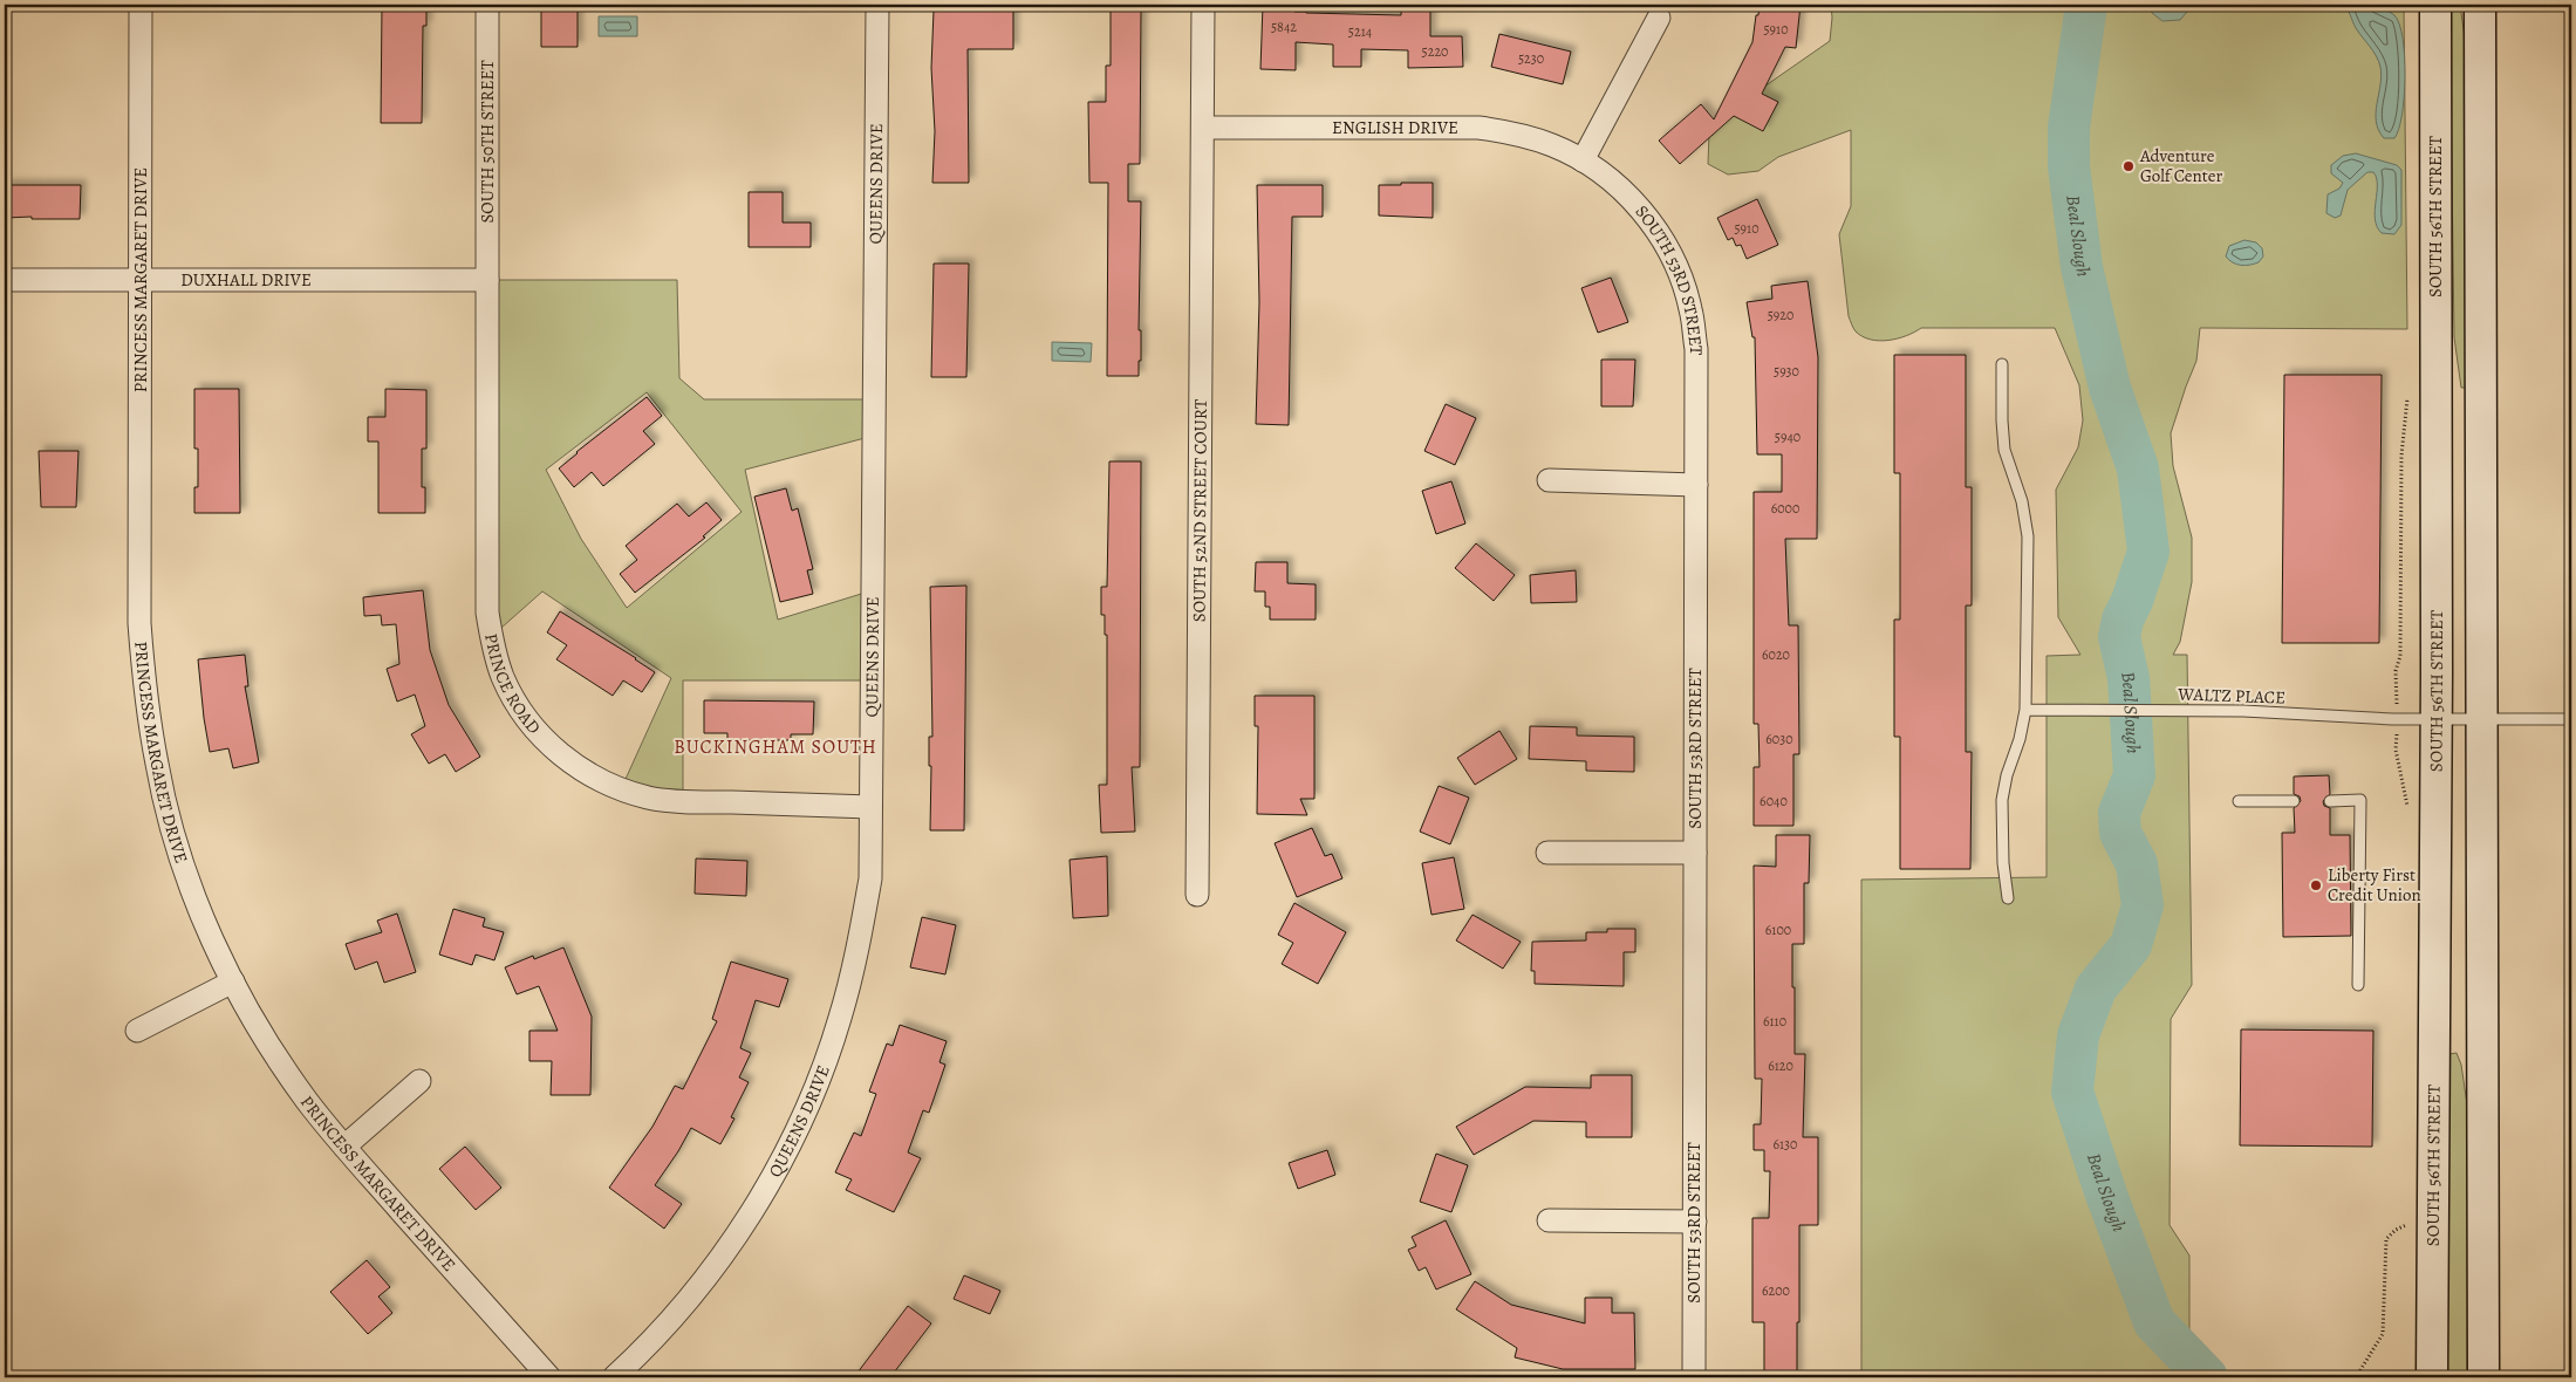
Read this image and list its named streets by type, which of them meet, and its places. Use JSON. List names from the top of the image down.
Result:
{
  "streets": {
    "main road": ["SOUTH 56TH STREET"],
    "street": [
      "ENGLISH DRIVE",
      "SOUTH 50TH STREET",
      "QUEENS DRIVE",
      "PRINCESS MARGARET DRIVE",
      "DUXHALL DRIVE",
      "SOUTH 53RD STREET",
      "SOUTH 52ND STREET COURT",
      "PRINCE ROAD"
    ],
    "lane": ["WALTZ PLACE"]
  },
  "crossings": [
    ["ENGLISH DRIVE", "SOUTH 53RD STREET"],
    ["ENGLISH DRIVE", "SOUTH 52ND STREET COURT"],
    ["SOUTH 50TH STREET", "DUXHALL DRIVE"],
    ["SOUTH 50TH STREET", "PRINCE ROAD"],
    ["QUEENS DRIVE", "PRINCE ROAD"],
    ["SOUTH 56TH STREET", "WALTZ PLACE"],
    ["PRINCESS MARGARET DRIVE", "DUXHALL DRIVE"],
    ["DUXHALL DRIVE", "PRINCE ROAD"]
  ],
  "districts": ["BUCKINGHAM SOUTH"],
  "water": ["Beal Slough"],
  "places": ["Adventure Golf Center", "Liberty First Credit Union"],
  "house_numbers": [
    "5842",
    "5910",
    "5214",
    "5220",
    "5230",
    "5910",
    "5920",
    "5930",
    "5940",
    "6000",
    "6020",
    "6030",
    "6040",
    "6100",
    "6110",
    "6120",
    "6130",
    "6200"
  ]
}
